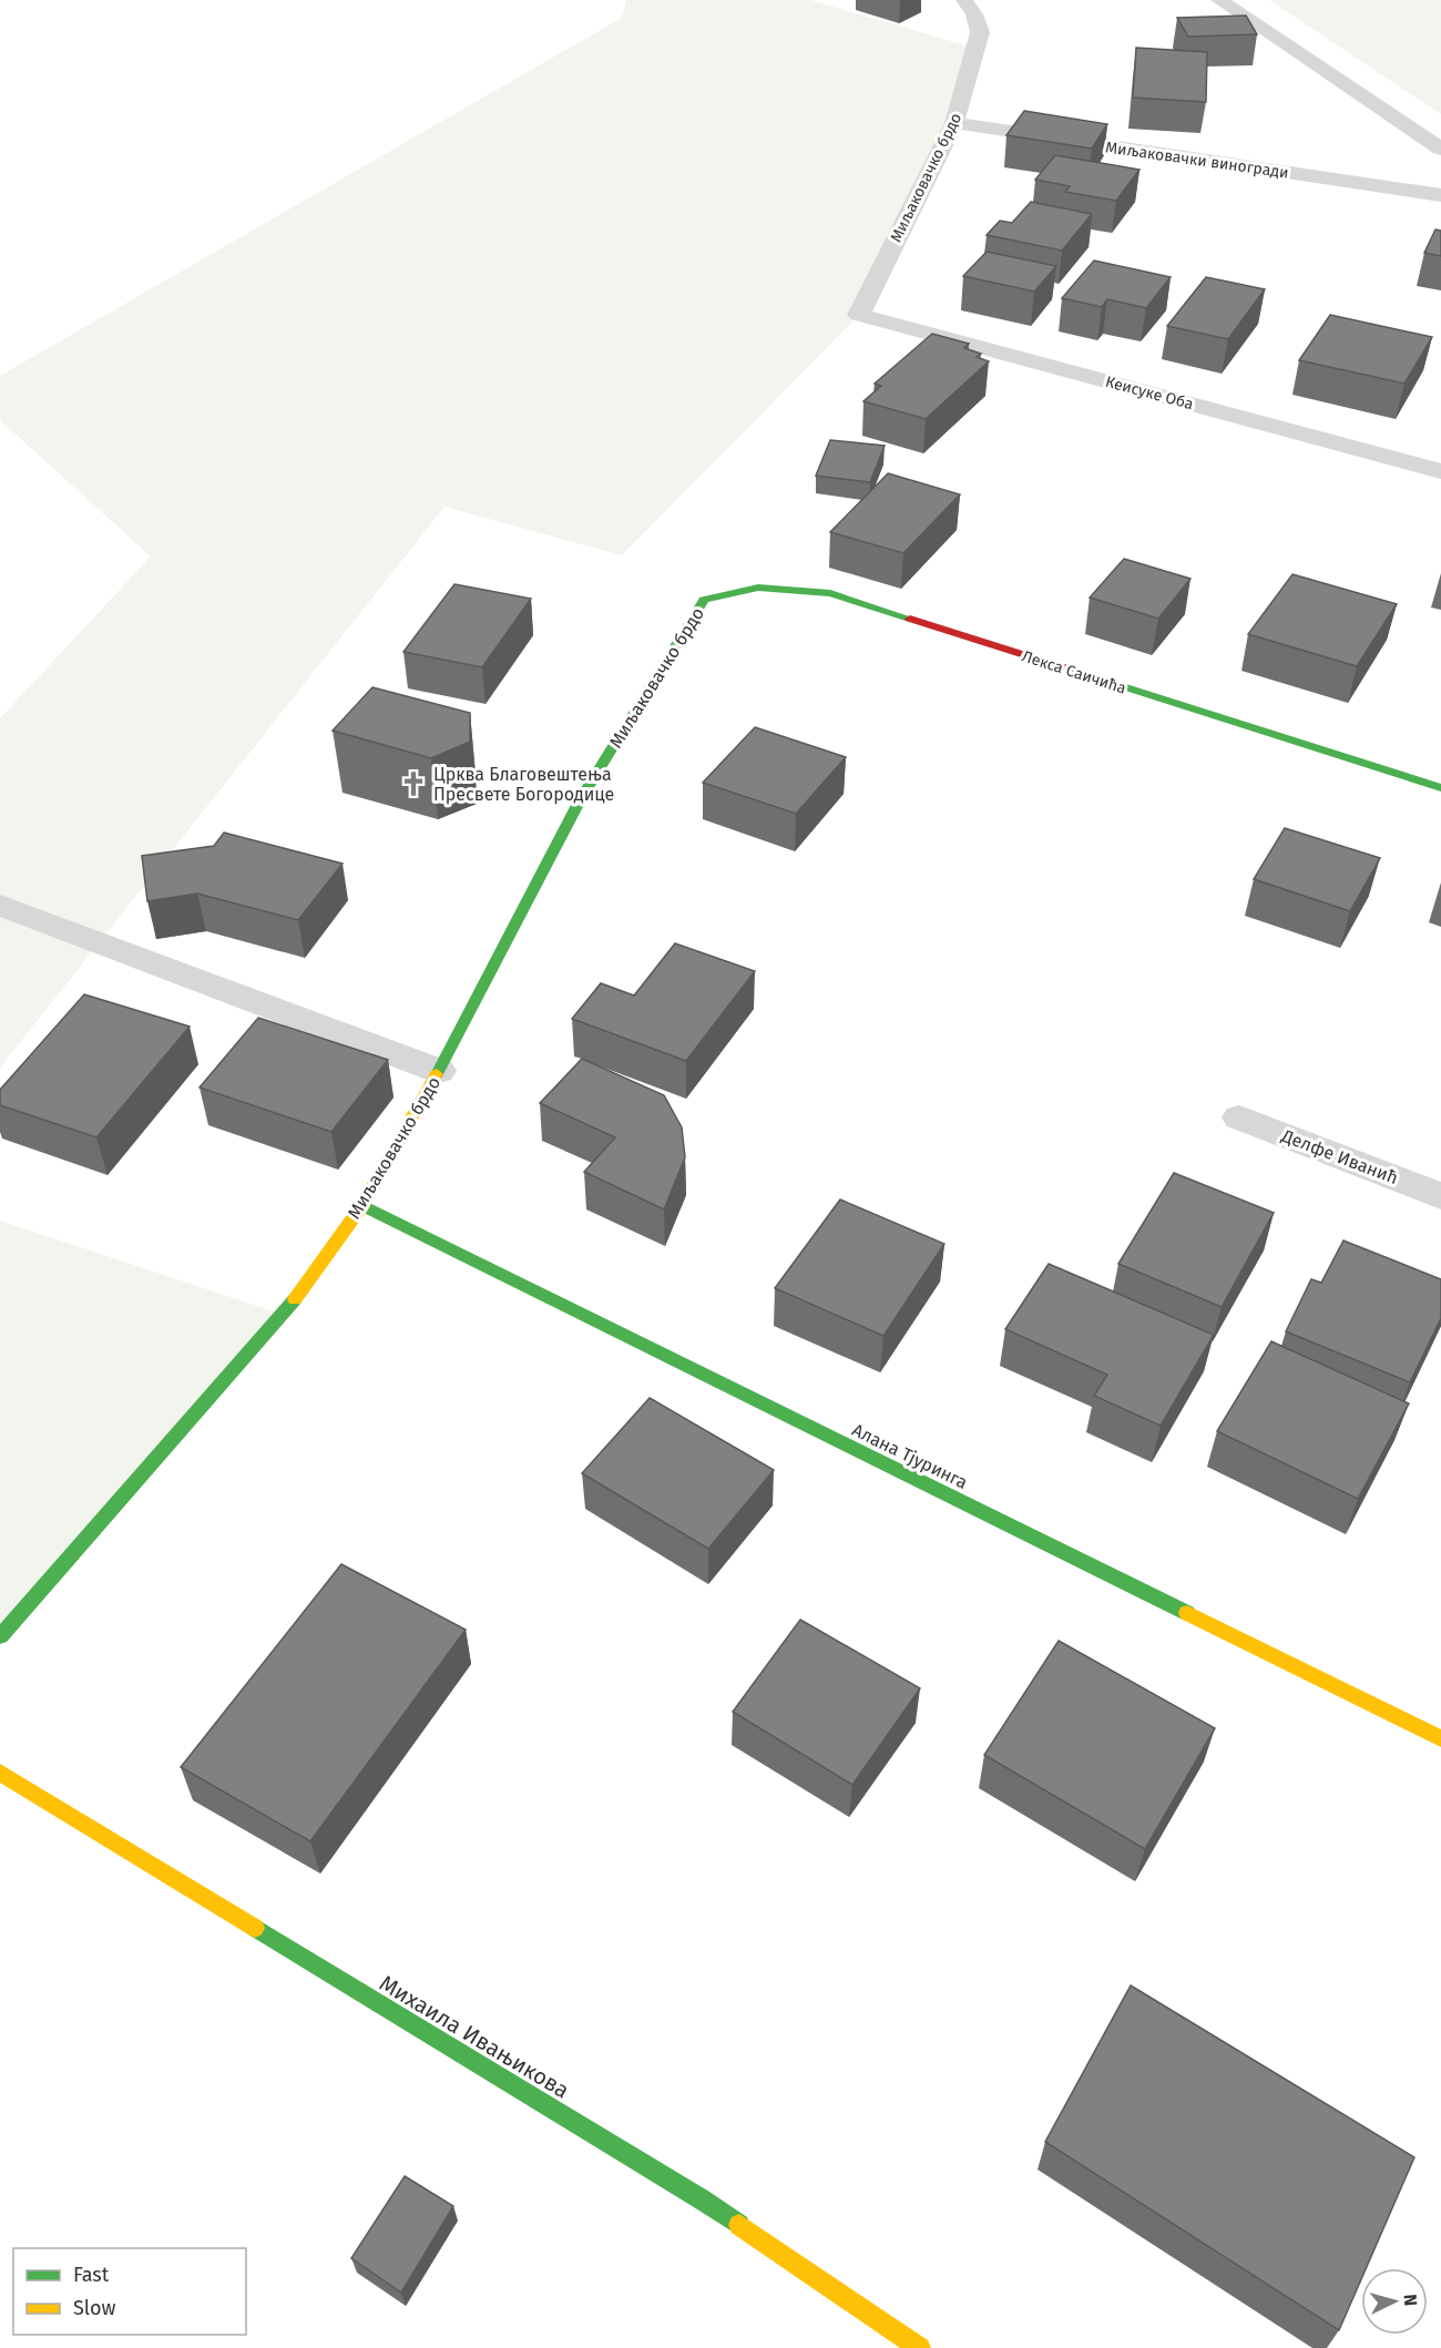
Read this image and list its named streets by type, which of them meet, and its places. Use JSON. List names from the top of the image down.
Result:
{
  "streets": {
    "street": [
      "Миљаковачки виногради",
      "Миљаковачко брдо",
      "Кеисуке Оба",
      "Лекса Саичића",
      "Делфе Иванић",
      "Алана Тјуринга",
      "Михаила Ивањикова"
    ]
  },
  "crossings": [
    ["Миљаковачки виногради", "Миљаковачко брдо"],
    ["Миљаковачко брдо", "Кеисуке Оба"],
    ["Миљаковачко брдо", "Лекса Саичића"],
    ["Миљаковачко брдо", "Алана Тјуринга"]
  ],
  "places": {
    "church": ["Црква Благовештења Пресвете Богородице"]
  },
  "legend": ["Fast", "Slow"],
  "north": "right"
}
